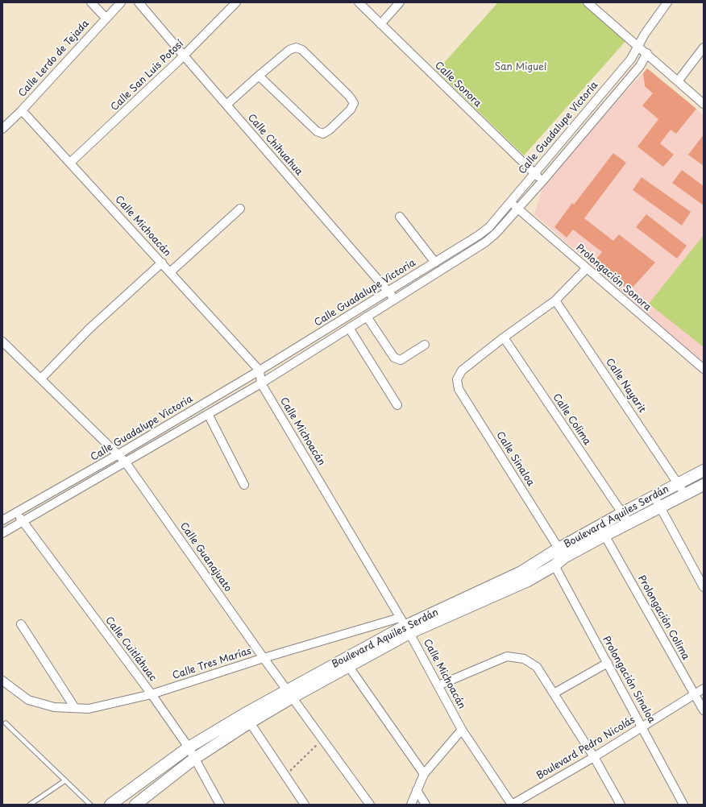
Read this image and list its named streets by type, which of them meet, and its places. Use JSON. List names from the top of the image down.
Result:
{
  "streets": {
    "street": [
      "Calle Lerdo de Tejada",
      "Calle San Luis Potosí",
      "Calle Sonora",
      "Calle Guadalupe Victoria",
      "Calle Chihuahua",
      "Calle Michoacán",
      "Prolongación Sonora",
      "Calle Nayarit",
      "Calle Colima",
      "Calle Sinaloa",
      "Boulevard Aquiles Serdán",
      "Calle Guanajuato",
      "Prolongación Colima",
      "Calle Cuitláhuac",
      "Calle Tres Marías",
      "Prolongación Sinaloa",
      "Boulevard Pedro Nicolás"
    ]
  },
  "crossings": [
    ["Calle Lerdo de Tejada", "Calle Michoacán"],
    ["Calle San Luis Potosí", "Calle Chihuahua"],
    ["Calle San Luis Potosí", "Calle Michoacán"],
    ["Calle Sonora", "Calle Guadalupe Victoria"],
    ["Calle Guadalupe Victoria", "Calle Chihuahua"],
    ["Calle Guadalupe Victoria", "Calle Michoacán"],
    ["Calle Guadalupe Victoria", "Prolongación Sonora"],
    ["Calle Guadalupe Victoria", "Calle Guanajuato"],
    ["Calle Guadalupe Victoria", "Calle Cuitláhuac"],
    ["Calle Michoacán", "Boulevard Aquiles Serdán"],
    ["Calle Michoacán", "Calle Tres Marías"],
    ["Calle Michoacán", "Boulevard Pedro Nicolás"],
    ["Calle Nayarit", "Boulevard Aquiles Serdán"],
    ["Calle Colima", "Calle Sinaloa"],
    ["Calle Colima", "Boulevard Aquiles Serdán"],
    ["Calle Sinaloa", "Boulevard Aquiles Serdán"],
    ["Boulevard Aquiles Serdán", "Calle Guanajuato"],
    ["Boulevard Aquiles Serdán", "Prolongación Colima"],
    ["Boulevard Aquiles Serdán", "Calle Cuitláhuac"],
    ["Boulevard Aquiles Serdán", "Calle Tres Marías"],
    ["Boulevard Aquiles Serdán", "Prolongación Sinaloa"],
    ["Calle Guanajuato", "Calle Tres Marías"],
    ["Prolongación Colima", "Boulevard Pedro Nicolás"],
    ["Calle Cuitláhuac", "Calle Tres Marías"],
    ["Prolongación Sinaloa", "Boulevard Pedro Nicolás"]
  ],
  "parks": ["San Miguel"]
}
